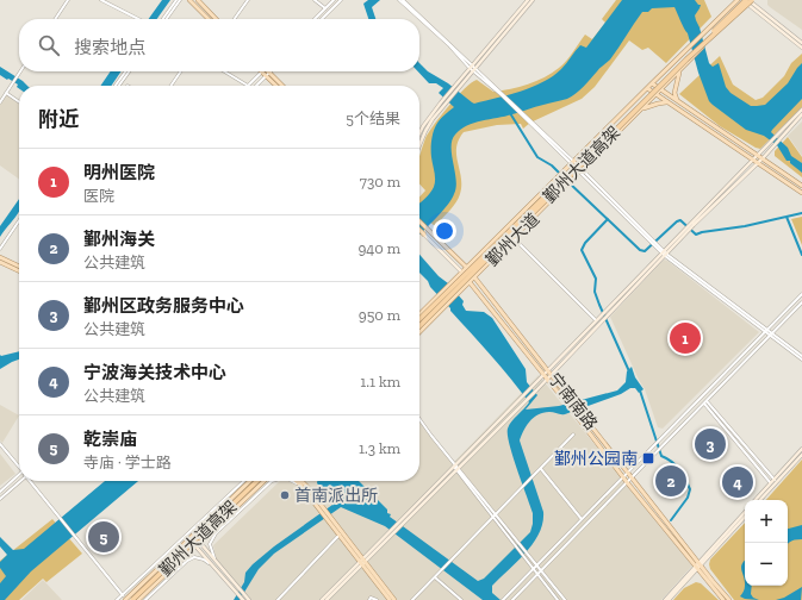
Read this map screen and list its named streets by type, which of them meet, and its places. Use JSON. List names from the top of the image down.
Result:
{
  "streets": {
    "highway": ["鄞州大道高架"],
    "main road": ["鄞州大道", "宁南南路"]
  },
  "crossings": [
    ["鄞州大道高架", "鄞州大道"],
    ["鄞州大道", "宁南南路"]
  ],
  "places": {
    "transit": ["鄞州公园南"],
    "other": ["首南派出所"]
  },
  "page": {
    "search": "搜索地点",
    "heading": ["附近", "5个结果"],
    "list": [
      {
        "mark": "1",
        "name": "明州医院",
        "note": "医院",
        "value": "730 m"
      },
      {
        "mark": "2",
        "name": "鄞州海关",
        "note": "公共建筑",
        "value": "940 m"
      },
      {
        "mark": "3",
        "name": "鄞州区政务服务中心",
        "note": "公共建筑",
        "value": "950 m"
      },
      {
        "mark": "4",
        "name": "宁波海关技术中心",
        "note": "公共建筑",
        "value": "1.1 km"
      },
      {
        "mark": "5",
        "name": "乾崇庙",
        "note": "寺庙 · 学士路",
        "value": "1.3 km"
      }
    ],
    "pins": [
      "1",
      "3",
      "2",
      "4",
      "5"
    ],
    "map_buttons": ["+", "−"]
  }
}
